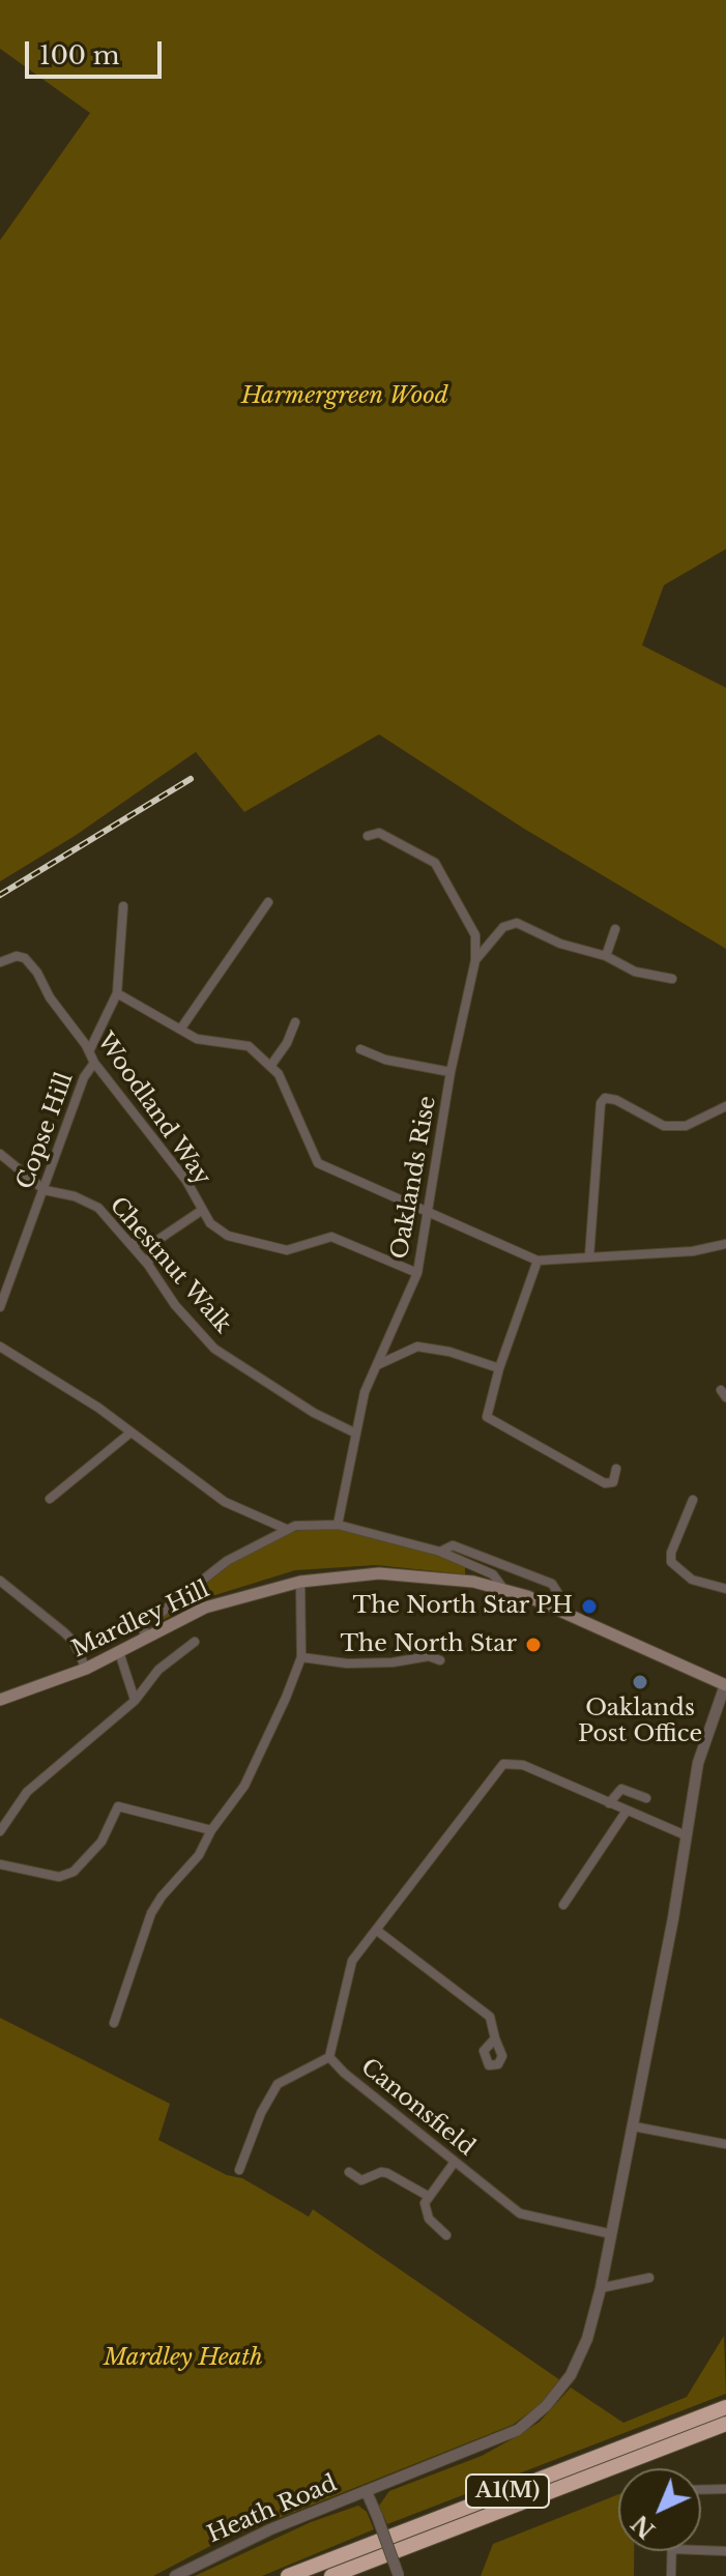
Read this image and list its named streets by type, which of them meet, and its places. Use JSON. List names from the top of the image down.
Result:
{
  "streets": {
    "highway": ["A1(M)"],
    "main road": ["Mardley Hill"],
    "street": [
      "Woodland Way",
      "Copse Hill",
      "Oaklands Rise",
      "Chestnut Walk",
      "Canonsfield",
      "Heath Road"
    ]
  },
  "crossings": [
    ["Woodland Way", "Copse Hill"],
    ["Woodland Way", "Oaklands Rise"],
    ["Copse Hill", "Chestnut Walk"],
    ["Oaklands Rise", "Chestnut Walk"],
    ["Mardley Hill", "Heath Road"],
    ["Canonsfield", "Heath Road"]
  ],
  "parks": ["Harmergreen Wood", "Mardley Heath"],
  "places": ["The North Star PH", "The North Star", "Oaklands Post Office"],
  "scale_bar": "100 m",
  "north": "bottom left"
}
